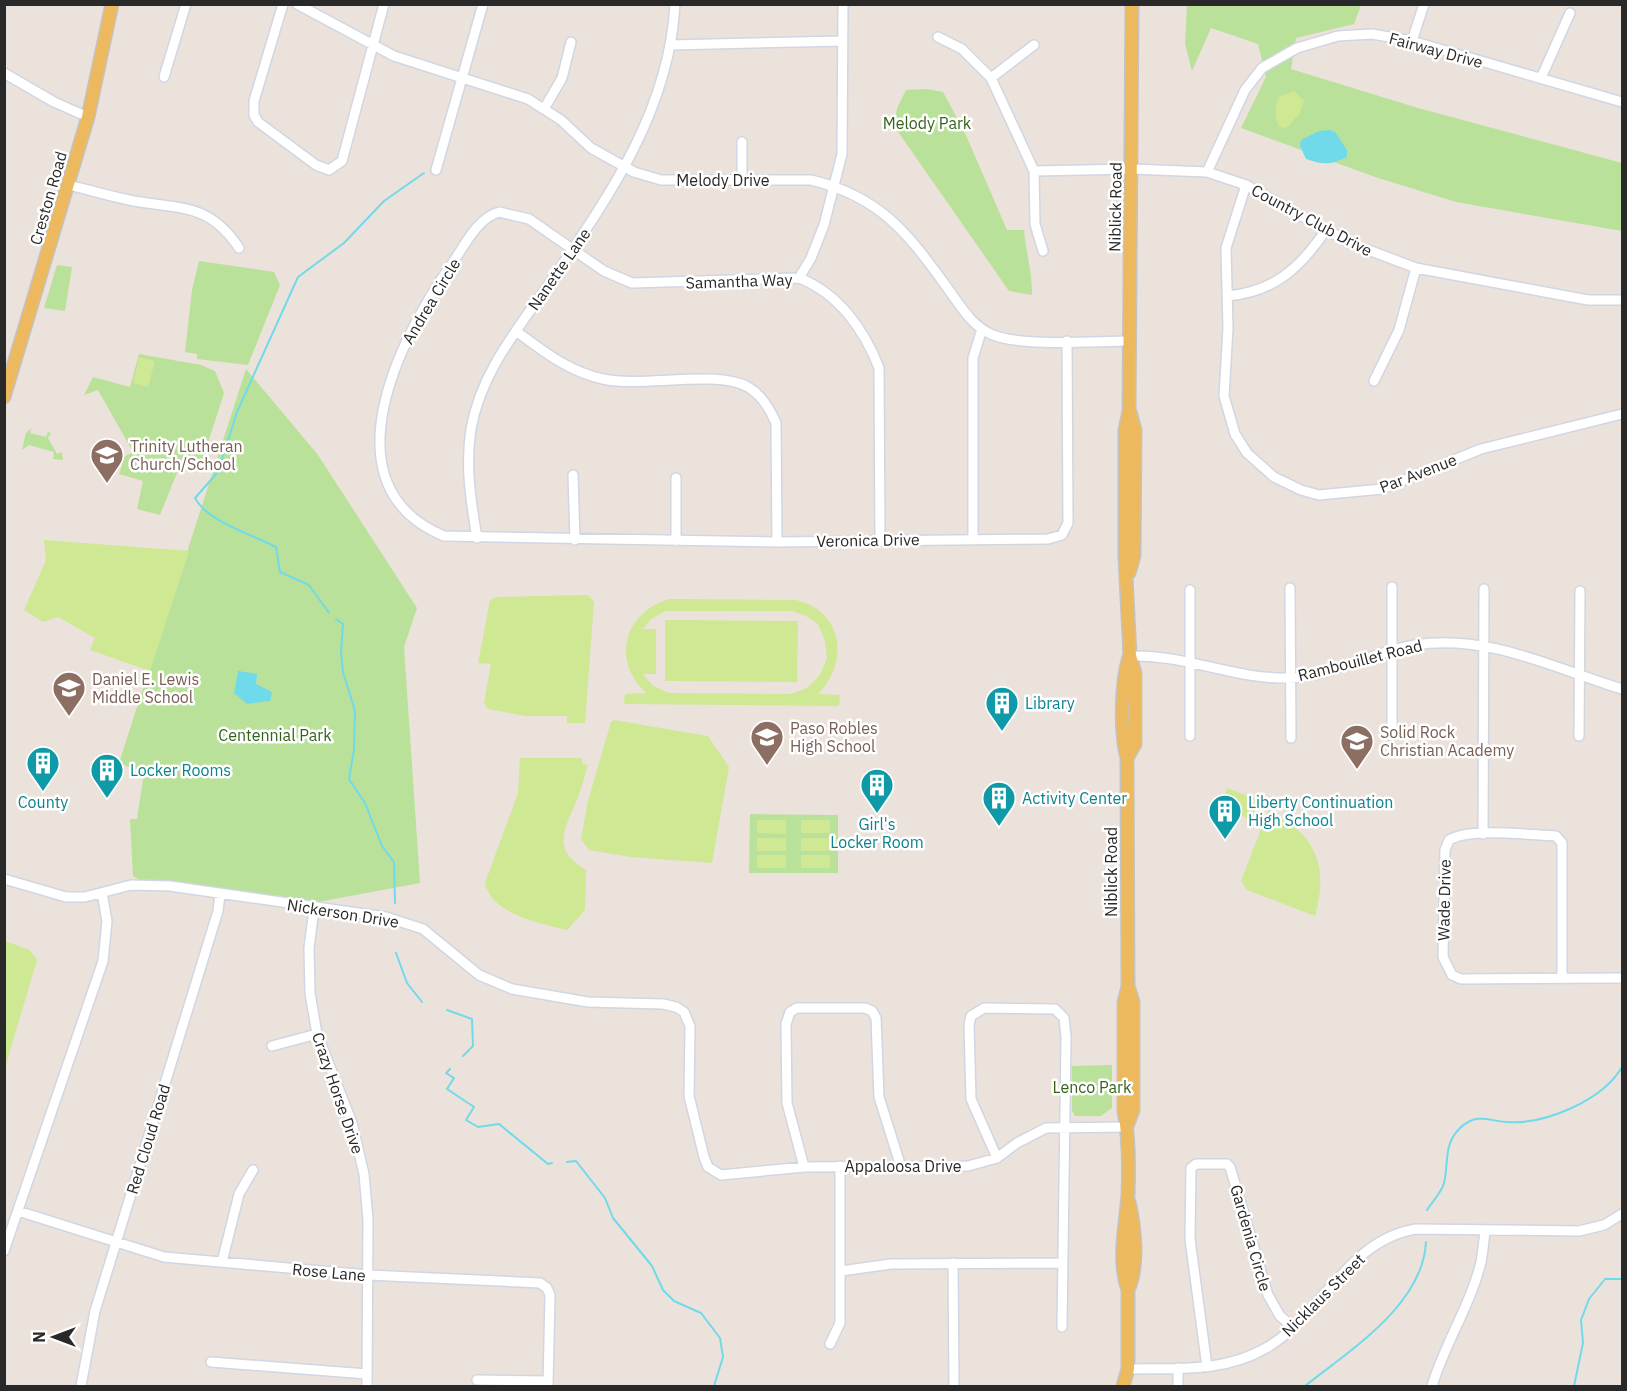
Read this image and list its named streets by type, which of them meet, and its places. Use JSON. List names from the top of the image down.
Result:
{
  "streets": {
    "main road": ["Creston Road", "Niblick Road"],
    "street": [
      "Fairway Drive",
      "Melody Drive",
      "Country Club Drive",
      "Nanette Lane",
      "Samantha Way",
      "Andrea Circle",
      "Par Avenue",
      "Veronica Drive",
      "Rambouillet Road",
      "Wade Drive",
      "Nickerson Drive",
      "Crazy Horse Drive",
      "Red Cloud Road",
      "Appaloosa Drive",
      "Gardenia Circle",
      "Rose Lane",
      "Nicklaus Street"
    ]
  },
  "crossings": [
    ["Fairway Drive", "Country Club Drive"],
    ["Melody Drive", "Niblick Road"],
    ["Melody Drive", "Nanette Lane"],
    ["Melody Drive", "Veronica Drive"],
    ["Niblick Road", "Country Club Drive"],
    ["Niblick Road", "Rambouillet Road"],
    ["Niblick Road", "Appaloosa Drive"],
    ["Niblick Road", "Nicklaus Street"],
    ["Country Club Drive", "Par Avenue"],
    ["Nanette Lane", "Samantha Way"],
    ["Nanette Lane", "Andrea Circle"],
    ["Nanette Lane", "Veronica Drive"],
    ["Samantha Way", "Andrea Circle"],
    ["Samantha Way", "Veronica Drive"],
    ["Andrea Circle", "Veronica Drive"],
    ["Nickerson Drive", "Crazy Horse Drive"],
    ["Nickerson Drive", "Red Cloud Road"],
    ["Nickerson Drive", "Appaloosa Drive"],
    ["Crazy Horse Drive", "Rose Lane"],
    ["Red Cloud Road", "Rose Lane"],
    ["Gardenia Circle", "Nicklaus Street"]
  ],
  "parks": ["Melody Park", "Centennial Park", "Lenco Park"],
  "places": {
    "school or university": [
      "Trinity Lutheran Church/School",
      "Daniel E. Lewis Middle School",
      "Paso Robles High School",
      "Solid Rock Christian Academy"
    ],
    "building": [
      "Library",
      "County",
      "Locker Rooms",
      "Girl's Locker Room",
      "Activity Center",
      "Liberty Continuation High School"
    ]
  },
  "north": "left"
}
